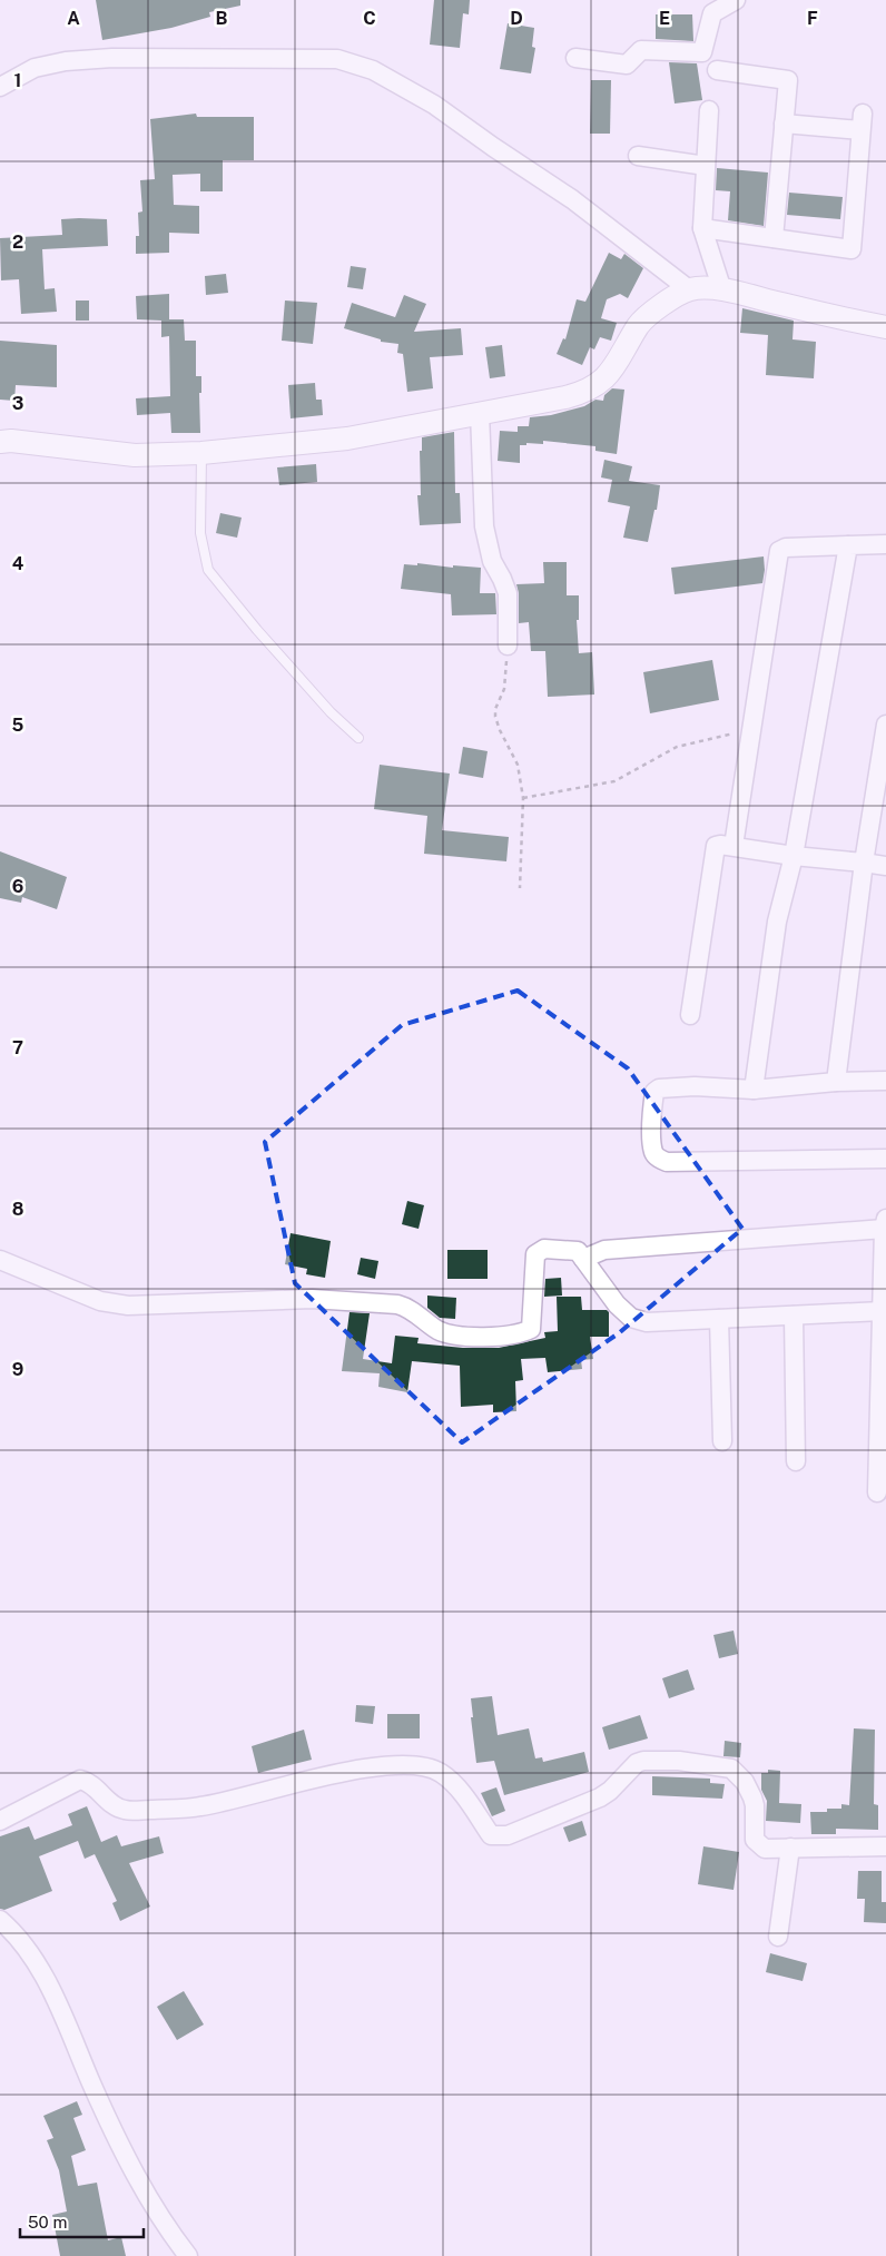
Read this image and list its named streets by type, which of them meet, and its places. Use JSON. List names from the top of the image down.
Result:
{
  "scale_bar": "50 m",
  "grid": {
    "columns": [
      "A",
      "B",
      "C",
      "D",
      "E",
      "F"
    ],
    "rows": [
      "1",
      "2",
      "3",
      "4",
      "5",
      "6",
      "7",
      "8",
      "9"
    ]
  }
}
